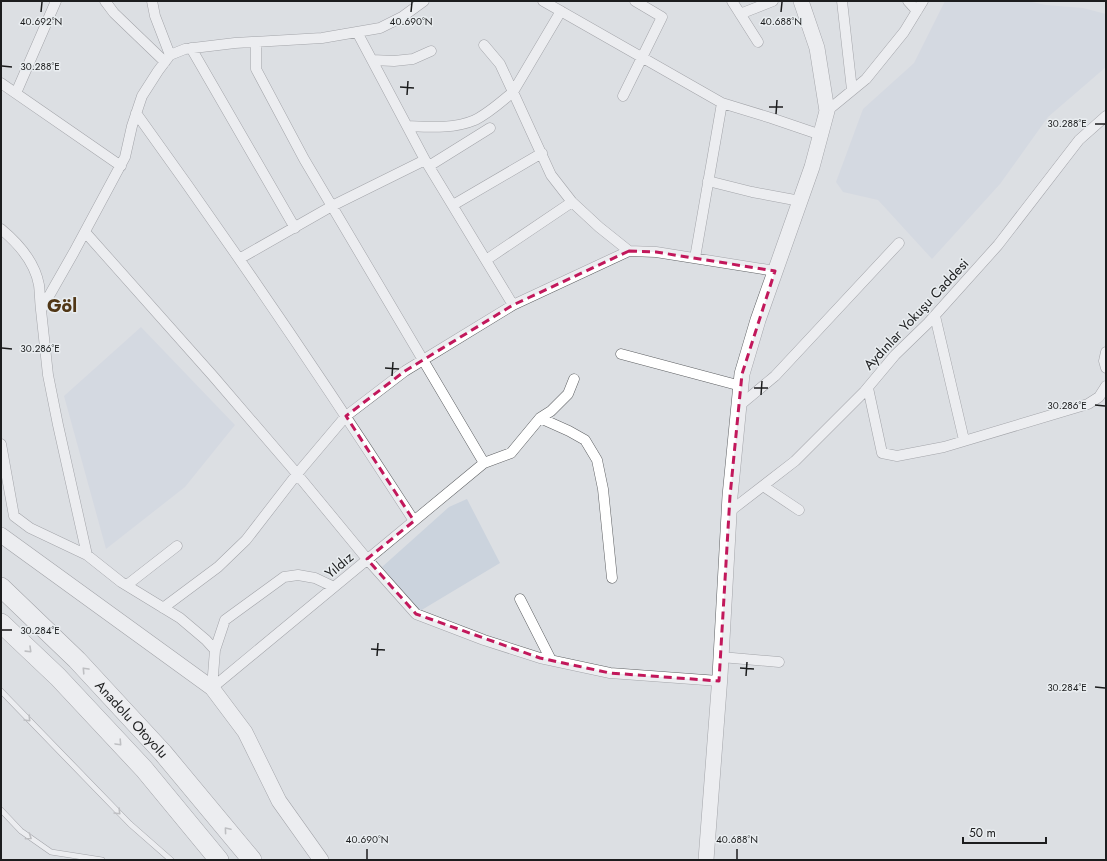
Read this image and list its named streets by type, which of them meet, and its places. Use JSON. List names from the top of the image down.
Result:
{
  "streets": {
    "highway": ["Anadolu Otoyolu"],
    "street": ["Aydınlar Yokuşu Caddesi", "Yıldız"]
  },
  "districts": ["Göl"],
  "scale_bar": "50 m",
  "coordinates": [
    "40.692°N",
    "40.690°N",
    "40.688°N",
    "30.288°E",
    "30.286°E",
    "30.284°E"
  ]
}
